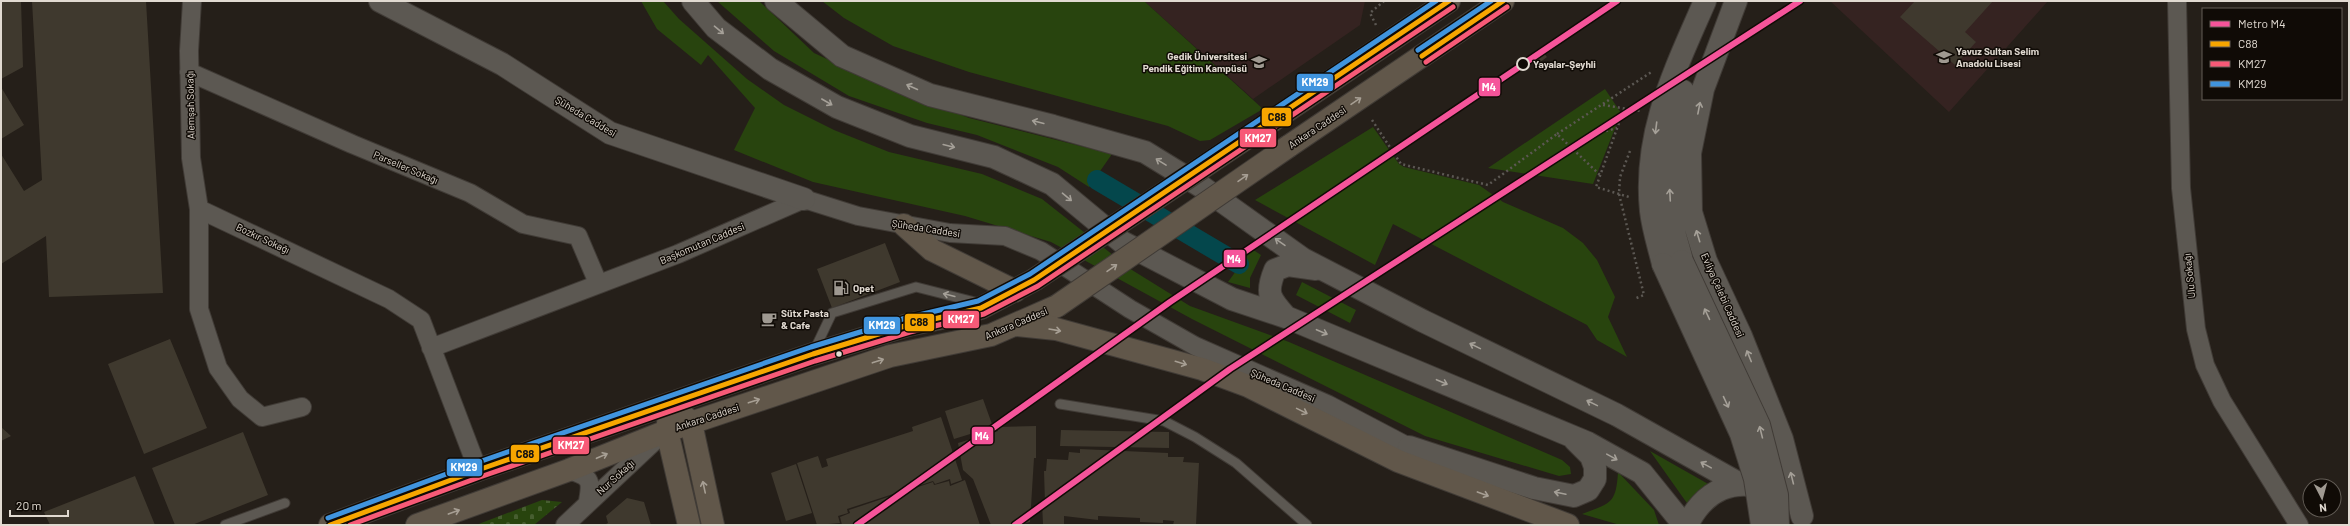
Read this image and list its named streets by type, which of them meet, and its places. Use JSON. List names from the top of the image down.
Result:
{
  "streets": {
    "main road": ["Ankara Caddesi"],
    "street": [
      "Alemşah Sokağı",
      "Şüheda Caddesi",
      "Parseller Sokağı",
      "Bozkır Sokağı",
      "Başkomutan Caddesi",
      "Ulu Sokağı",
      "Evliya Çelebi Caddesi",
      "Nur Sokağı"
    ]
  },
  "crossings": [
    ["Alemşah Sokağı", "Parseller Sokağı"],
    ["Alemşah Sokağı", "Bozkır Sokağı"],
    ["Şüheda Caddesi", "Başkomutan Caddesi"],
    ["Ankara Caddesi", "Nur Sokağı"],
    ["Parseller Sokağı", "Başkomutan Caddesi"],
    ["Bozkır Sokağı", "Başkomutan Caddesi"]
  ],
  "places": {
    "school or university": ["Yavuz Sultan Selim Anadolu Lisesi", "Gedik Üniversitesi Pendik Eğitim Kampüsü"],
    "other": ["Yayalar-Şeyhli"],
    "fuel station": ["Opet"],
    "cafe": ["Sütx Pasta & Cafe"]
  },
  "lines": [
    "metro line M4",
    "transit line C88",
    "transit line KM29",
    "transit line KM27"
  ],
  "legend": [
    "Metro M4",
    "C88",
    "KM27",
    "KM29"
  ],
  "scale_bar": "20 m",
  "north": "bottom"
}
